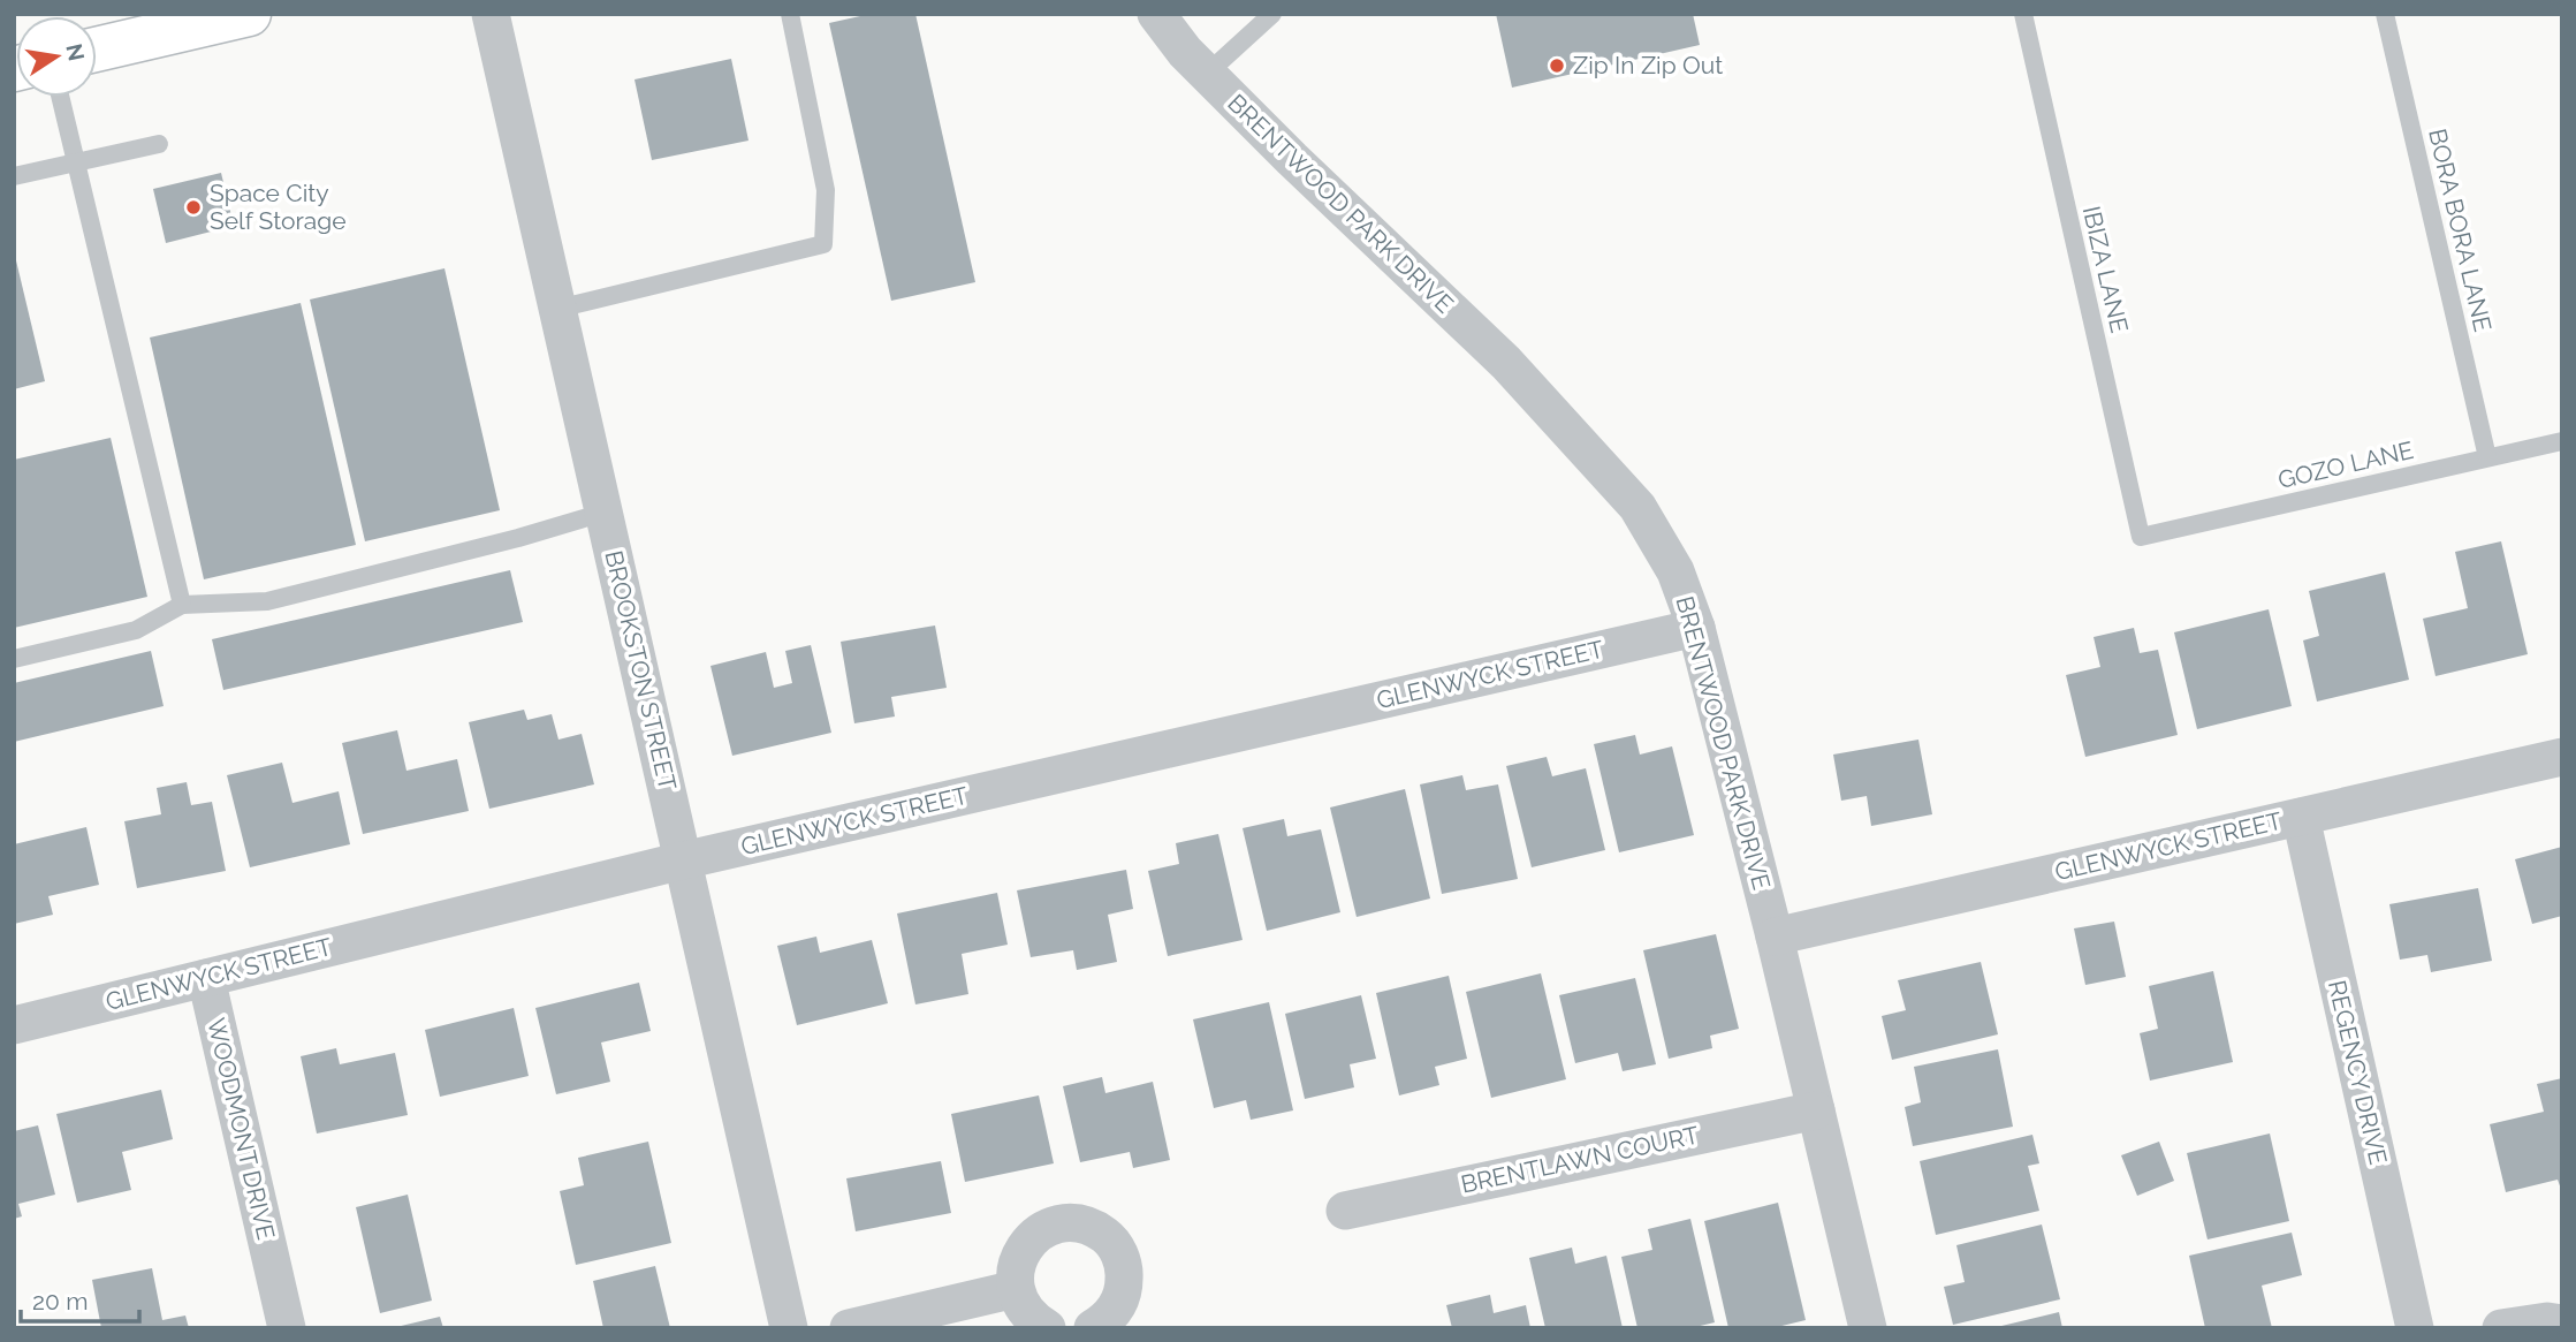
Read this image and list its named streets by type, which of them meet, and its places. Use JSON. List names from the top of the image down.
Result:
{
  "streets": {
    "street": [
      "BRENTWOOD PARK DRIVE",
      "BROOKSTON STREET",
      "GLENWYCK STREET",
      "REGENCY DRIVE",
      "WOODMONT DRIVE",
      "BRENTLAWN COURT"
    ],
    "lane": ["BORA BORA LANE", "IBIZA LANE", "GOZO LANE"]
  },
  "crossings": [
    ["BRENTWOOD PARK DRIVE", "GLENWYCK STREET"],
    ["BRENTWOOD PARK DRIVE", "BRENTLAWN COURT"],
    ["BORA BORA LANE", "GOZO LANE"],
    ["IBIZA LANE", "GOZO LANE"],
    ["BROOKSTON STREET", "GLENWYCK STREET"],
    ["GLENWYCK STREET", "REGENCY DRIVE"],
    ["GLENWYCK STREET", "WOODMONT DRIVE"]
  ],
  "places": ["Zip In Zip Out", "Space City Self Storage"],
  "scale_bar": "20 m",
  "north": "right"
}
